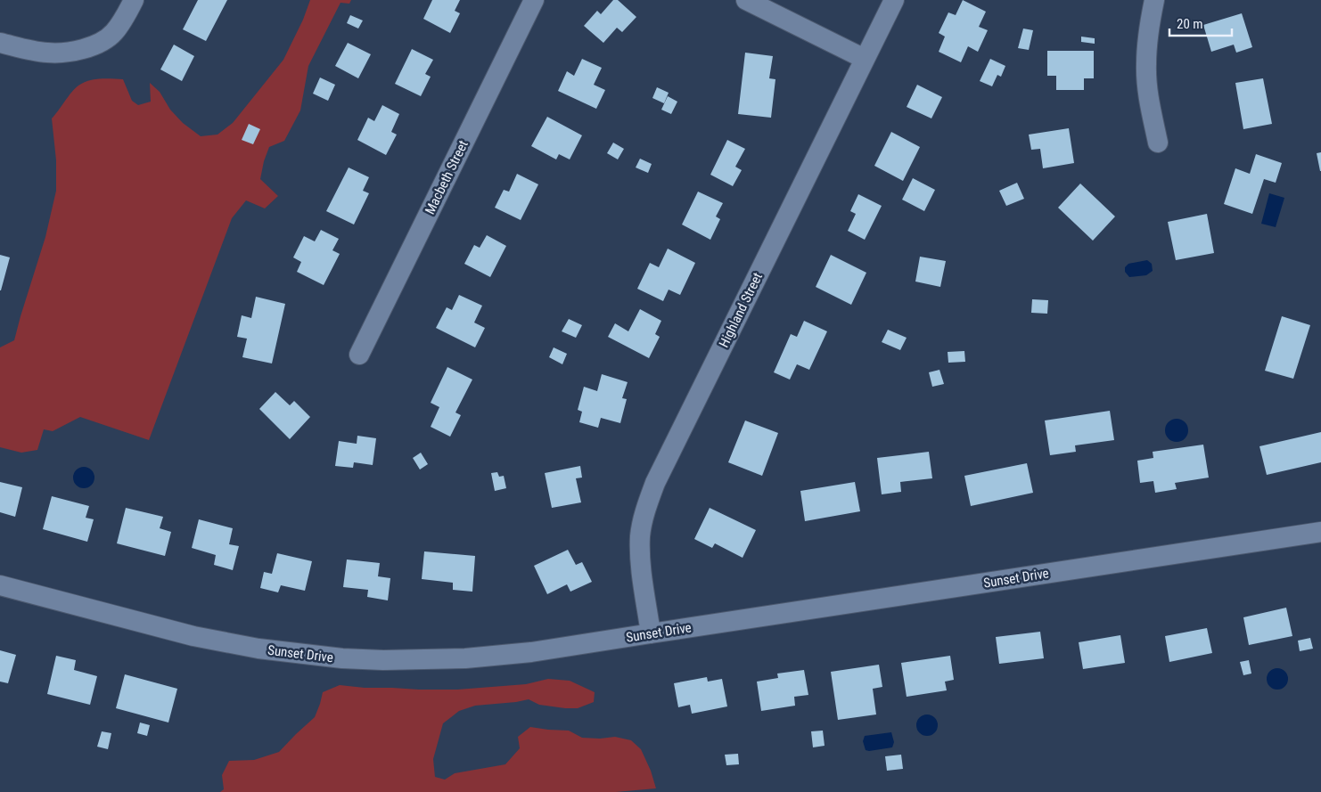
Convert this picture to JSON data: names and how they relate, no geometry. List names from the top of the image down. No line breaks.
{"streets":{"street":["Macbeth Street","Highland Street","Sunset Drive"]},"crossings":[["Highland Street","Sunset Drive"]],"scale_bar":"20 m"}
